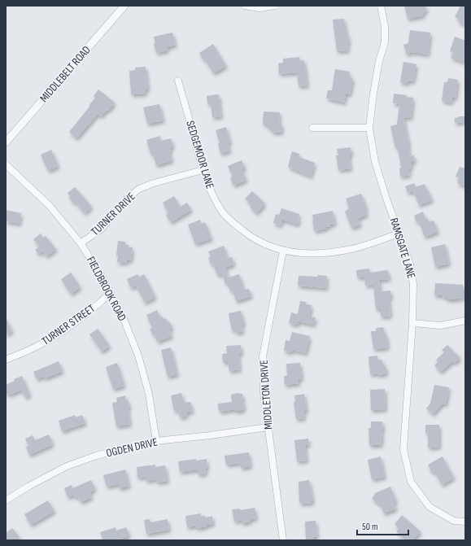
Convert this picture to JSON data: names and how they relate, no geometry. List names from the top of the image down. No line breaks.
{"streets":{"street":["MIDDLEBELT ROAD","SEDGEMOOR LANE","TURNER DRIVE","RAMSGATE LANE","FIELDBROOK ROAD","TURNER STREET","MIDDLETON DRIVE","OGDEN DRIVE"]},"crossings":[["SEDGEMOOR LANE","TURNER DRIVE"],["SEDGEMOOR LANE","RAMSGATE LANE"],["SEDGEMOOR LANE","MIDDLETON DRIVE"],["TURNER DRIVE","FIELDBROOK ROAD"],["FIELDBROOK ROAD","TURNER STREET"],["FIELDBROOK ROAD","OGDEN DRIVE"],["MIDDLETON DRIVE","OGDEN DRIVE"]],"scale_bar":"50 m"}
